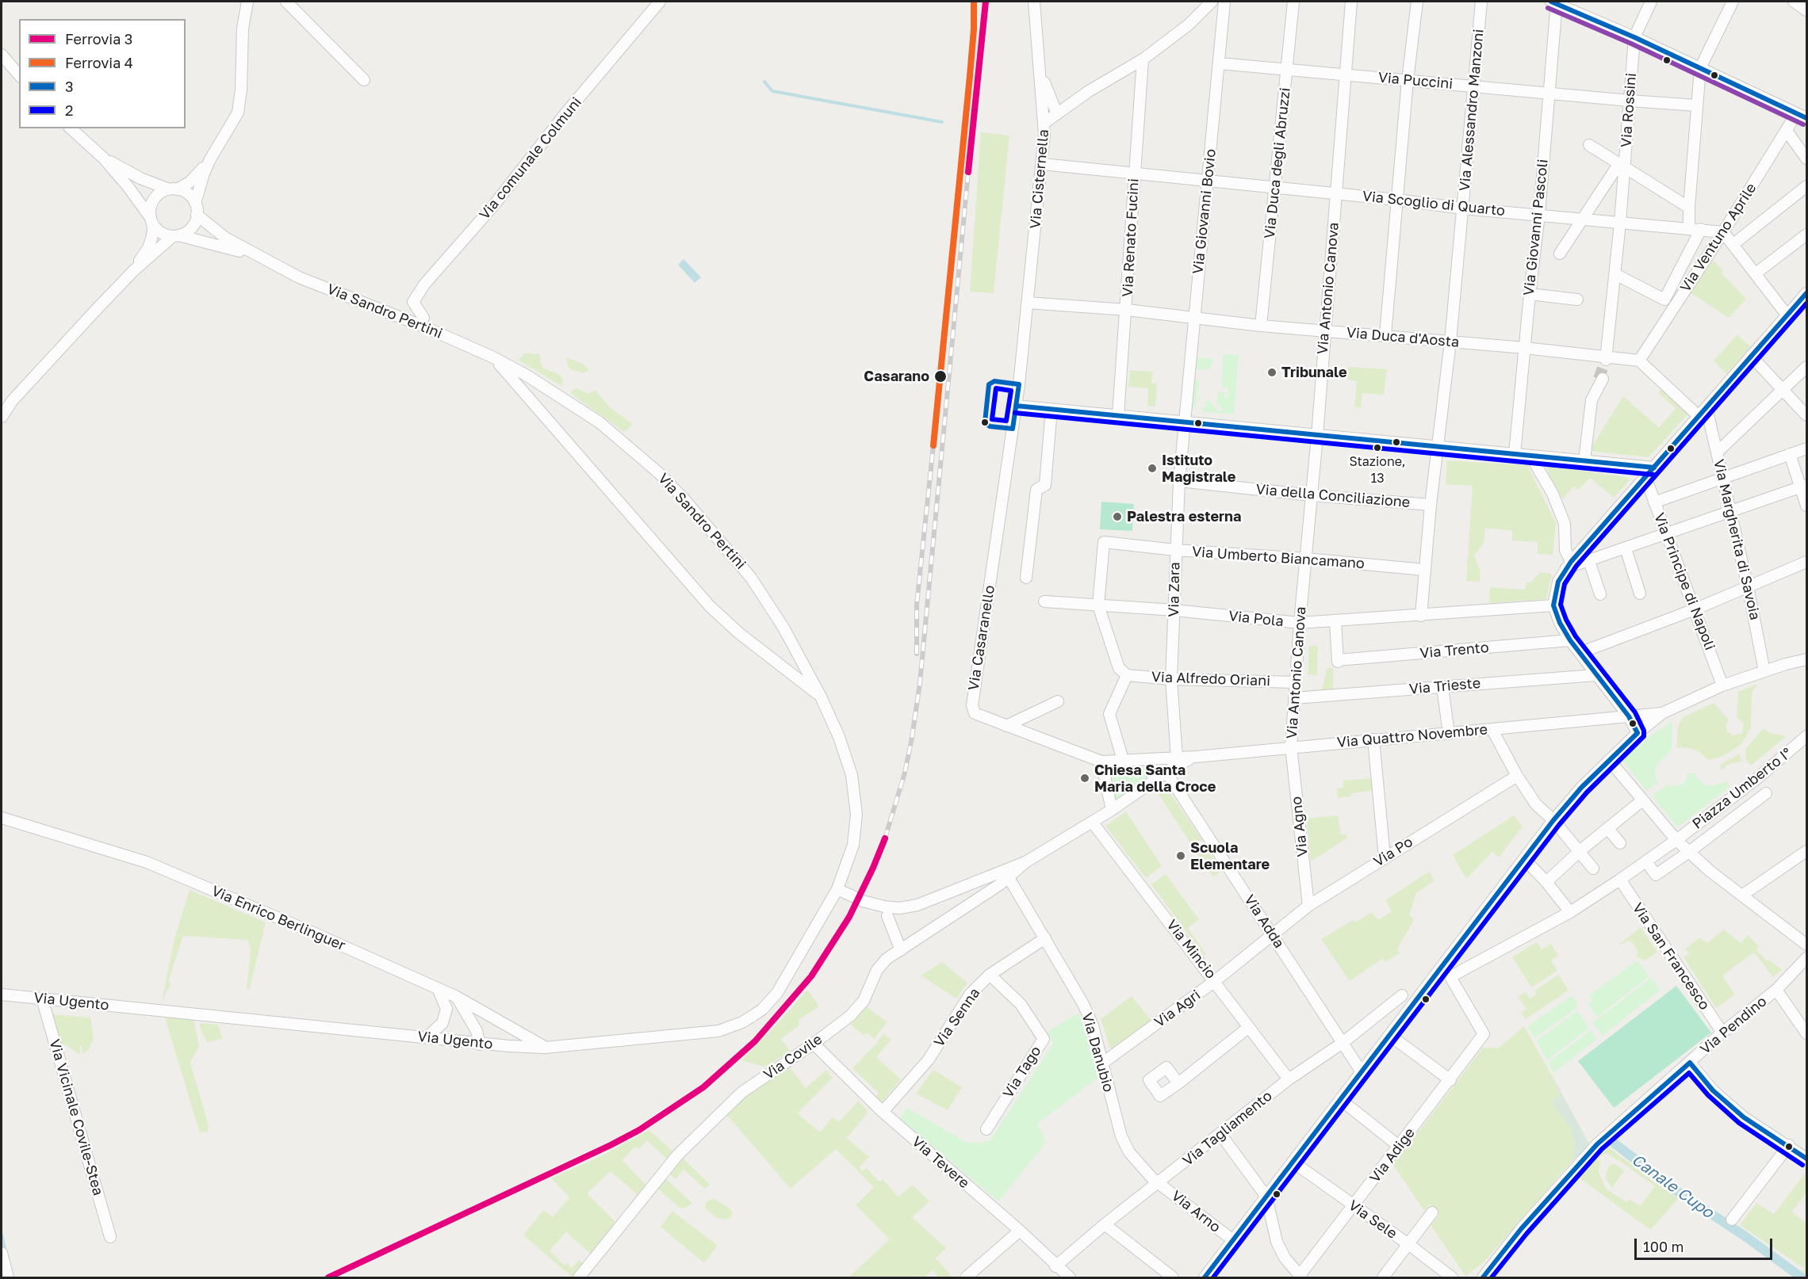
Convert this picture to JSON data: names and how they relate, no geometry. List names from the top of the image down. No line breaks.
{"streets":{"street":["Via Puccini","Via Alessandro Manzoni","Via Rossini","Via comunale Colmuni","Via Duca degli Abruzzi","Via Cisternella","Via Scoglio di Quarto","Via Giovanni Bovio","Via Giovanni Pascoli","Via Renato Fucini","Via Ventuno Aprile","Via Antonio Canova","Via Sandro Pertini","Via Duca d'Aosta","Via della Conciliazione","Via Margherita di Savoia","Via Umberto Biancamano","Via Principe di Napoli","Via Zara","Via Pola","Via Casaranello","Via Trento","Via Alfredo Oriani","Via Trieste","Via Quattro Novembre","Piazza Umberto I°","Via Agno","Via Po","Via Enrico Berlinguer","Via Adda","Via Mincio","Via San Francesco","Via Ugento","Via Agri","Via Senna","Via Pendino","Via Danubio","Via Covile","Via Tago","Via Vicinale Covile-Stea","Via Tagliamento","Via Adige","Via Tevere","Via Arno","Via Sele"]},"crossings":[["Via Puccini","Via Alessandro Manzoni"],["Via Puccini","Via Rossini"],["Via Puccini","Via Duca degli Abruzzi"],["Via Puccini","Via Giovanni Bovio"],["Via Puccini","Via Giovanni Pascoli"],["Via Puccini","Via Antonio Canova"],["Via Alessandro Manzoni","Via Scoglio di Quarto"],["Via Alessandro Manzoni","Via Duca d'Aosta"],["Via Alessandro Manzoni","Via della Conciliazione"],["Via Alessandro Manzoni","Via Umberto Biancamano"],["Via Alessandro Manzoni","Via Pola"],["Via Rossini","Via Scoglio di Quarto"],["Via Rossini","Via Duca d'Aosta"],["Via Duca degli Abruzzi","Via Scoglio di Quarto"],["Via Duca degli Abruzzi","Via Duca d'Aosta"],["Via Cisternella","Via Scoglio di Quarto"],["Via Cisternella","Via Renato Fucini"],["Via Cisternella","Via Duca d'Aosta"],["Via Cisternella","Via Casaranello"],["Via Scoglio di Quarto","Via Giovanni Bovio"],["Via Scoglio di Quarto","Via Giovanni Pascoli"],["Via Scoglio di Quarto","Via Renato Fucini"],["Via Scoglio di Quarto","Via Ventuno Aprile"],["Via Scoglio di Quarto","Via Antonio Canova"],["Via Giovanni Bovio","Via Duca d'Aosta"],["Via Giovanni Bovio","Via Zara"],["Via Giovanni Pascoli","Via Duca d'Aosta"],["Via Renato Fucini","Via Duca d'Aosta"],["Via Ventuno Aprile","Via Duca d'Aosta"],["Via Antonio Canova","Via Duca d'Aosta"],["Via Antonio Canova","Via della Conciliazione"],["Via Antonio Canova","Via Umberto Biancamano"],["Via Antonio Canova","Via Pola"],["Via Antonio Canova","Via Alfredo Oriani"],["Via Antonio Canova","Via Trieste"],["Via Antonio Canova","Via Quattro Novembre"],["Via Antonio Canova","Via Agno"],["Via Sandro Pertini","Via Ugento"],["Via della Conciliazione","Via Zara"],["Via Umberto Biancamano","Via Zara"],["Via Umberto Biancamano","Via Pola"],["Via Zara","Via Pola"],["Via Zara","Via Alfredo Oriani"],["Via Zara","Via Quattro Novembre"],["Via Pola","Via Trento"],["Via Casaranello","Via Quattro Novembre"],["Via Quattro Novembre","Via Agno"],["Via Quattro Novembre","Via Adda"],["Via Quattro Novembre","Via Covile"],["Via Agno","Via Po"],["Via Po","Via Adda"],["Via Po","Via Agri"],["Via Enrico Berlinguer","Via Ugento"],["Via Adda","Via Agri"],["Via Adda","Via Tagliamento"],["Via Mincio","Via Agri"],["Via Mincio","Via Covile"],["Via Mincio","Via Tagliamento"],["Via San Francesco","Via Pendino"],["Via Ugento","Via Vicinale Covile-Stea"],["Via Agri","Via Danubio"],["Via Senna","Via Danubio"],["Via Senna","Via Tago"],["Via Senna","Via Tevere"],["Via Danubio","Via Covile"],["Via Danubio","Via Tagliamento"],["Via Danubio","Via Arno"],["Via Covile","Via Tevere"],["Via Tagliamento","Via Tevere"],["Via Tagliamento","Via Arno"],["Via Adige","Via Sele"]],"water":["Canale Cupo"],"places":["Tribunale","Casarano","Stazione, 13","Istituto Magistrale","Palestra esterna","Chiesa Santa Maria della Croce","Scuola Elementare"],"lines":["rail line 3","rail line 4","transit line 3","transit line 2"],"legend":["Ferrovia 3","Ferrovia 4","3","2"],"scale_bar":"100 m"}
